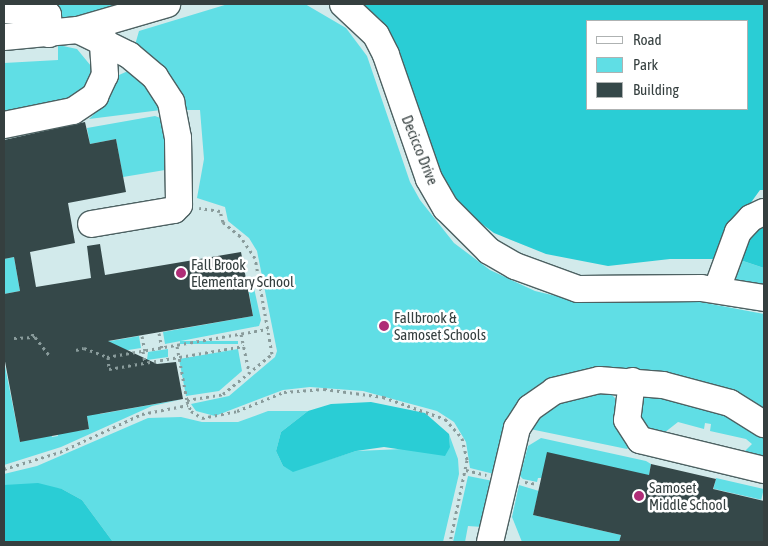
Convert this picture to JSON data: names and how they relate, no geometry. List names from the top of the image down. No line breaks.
{"streets":{"street":["Decicco Drive"]},"places":["Fall Brook Elementary School","Fallbrook & Samoset Schools","Samoset Middle School"],"legend":["Road","Park","Building"]}
